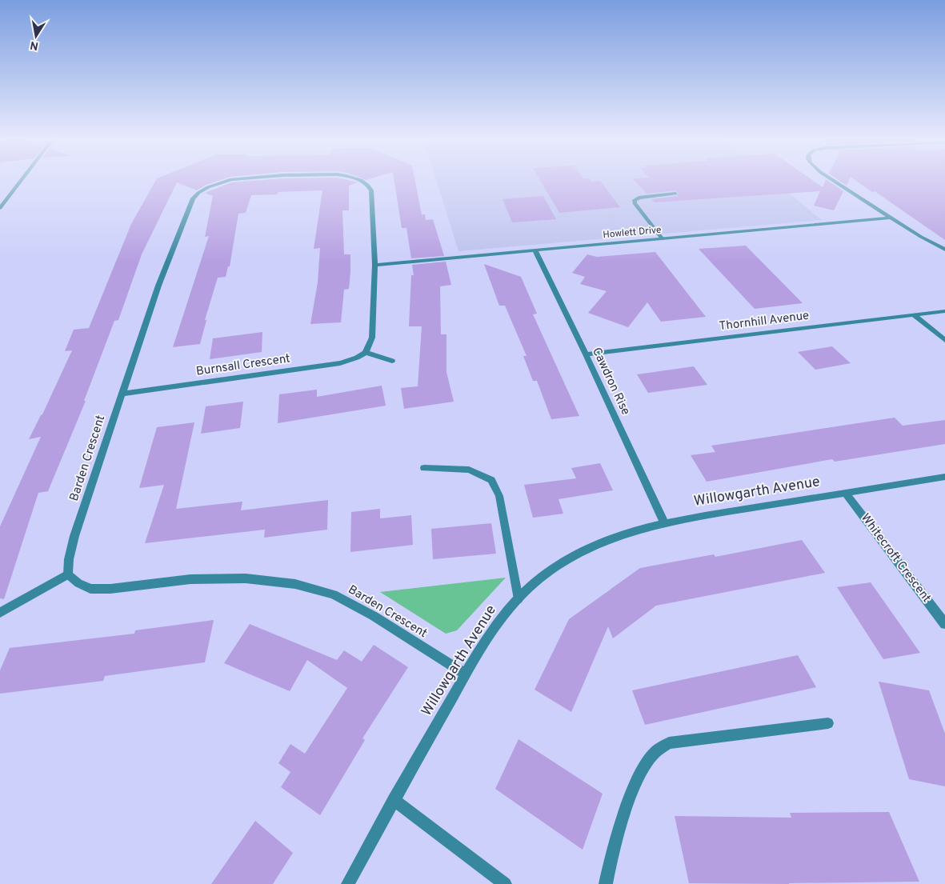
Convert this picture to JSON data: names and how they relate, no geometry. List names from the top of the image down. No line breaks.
{"streets":{"street":["Howlett Drive","Thornhill Avenue","Burnsall Crescent","Cawdron Rise","Barden Crescent","Willowgarth Avenue","Whitecroft Crescent"]},"crossings":[["Howlett Drive","Cawdron Rise"],["Howlett Drive","Barden Crescent"],["Thornhill Avenue","Cawdron Rise"],["Burnsall Crescent","Barden Crescent"],["Cawdron Rise","Willowgarth Avenue"],["Barden Crescent","Willowgarth Avenue"],["Willowgarth Avenue","Whitecroft Crescent"]],"north":"bottom"}
